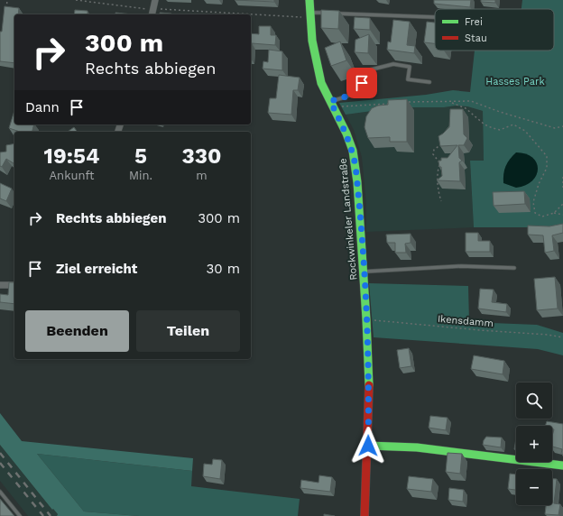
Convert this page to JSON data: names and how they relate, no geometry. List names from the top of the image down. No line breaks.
{"streets":{"main road":["Rockwinkeler Landstraße"],"path":["Ikensdamm"]},"crossings":[["Rockwinkeler Landstraße","Ikensdamm"]],"parks":["Hasses Park"],"legend":["Frei","Stau"],"page":{"turn":["300 m","Rechts abbiegen"],"then":"Dann","eta":["19:54","Ankunft","5","Min.","330","m"],"list":[{"name":"Rechts abbiegen","value":"300 m"},{"name":"Ziel erreicht","value":"30 m"}],"buttons":["Beenden","Teilen"],"map_buttons":["+","−"]}}
